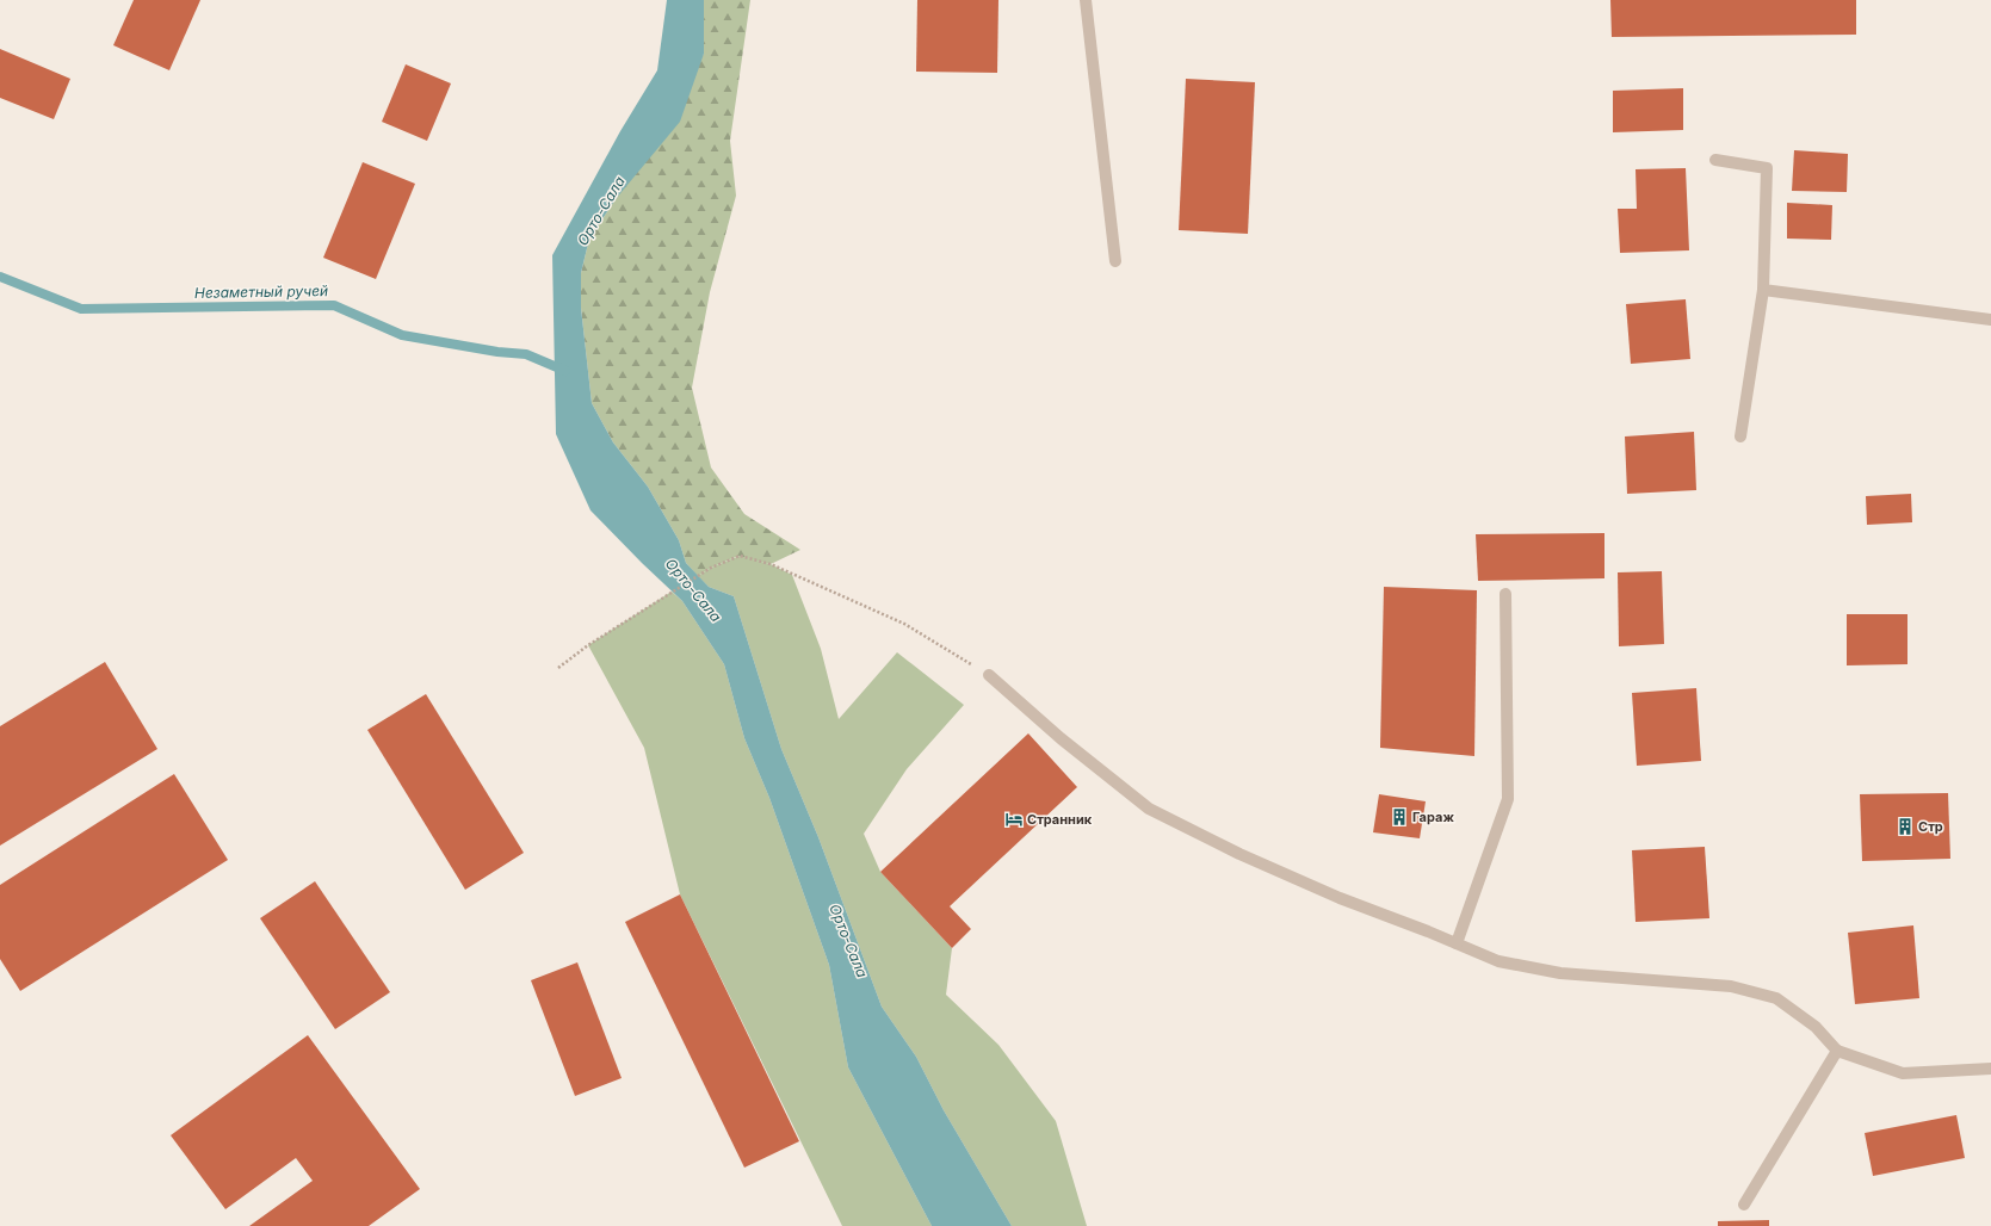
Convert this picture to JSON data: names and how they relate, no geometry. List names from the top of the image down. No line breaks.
{"water":["Орто-Сала","Незаметный ручей"],"places":{"building":["Гараж","Стр"],"hotel":["Странник"]}}
